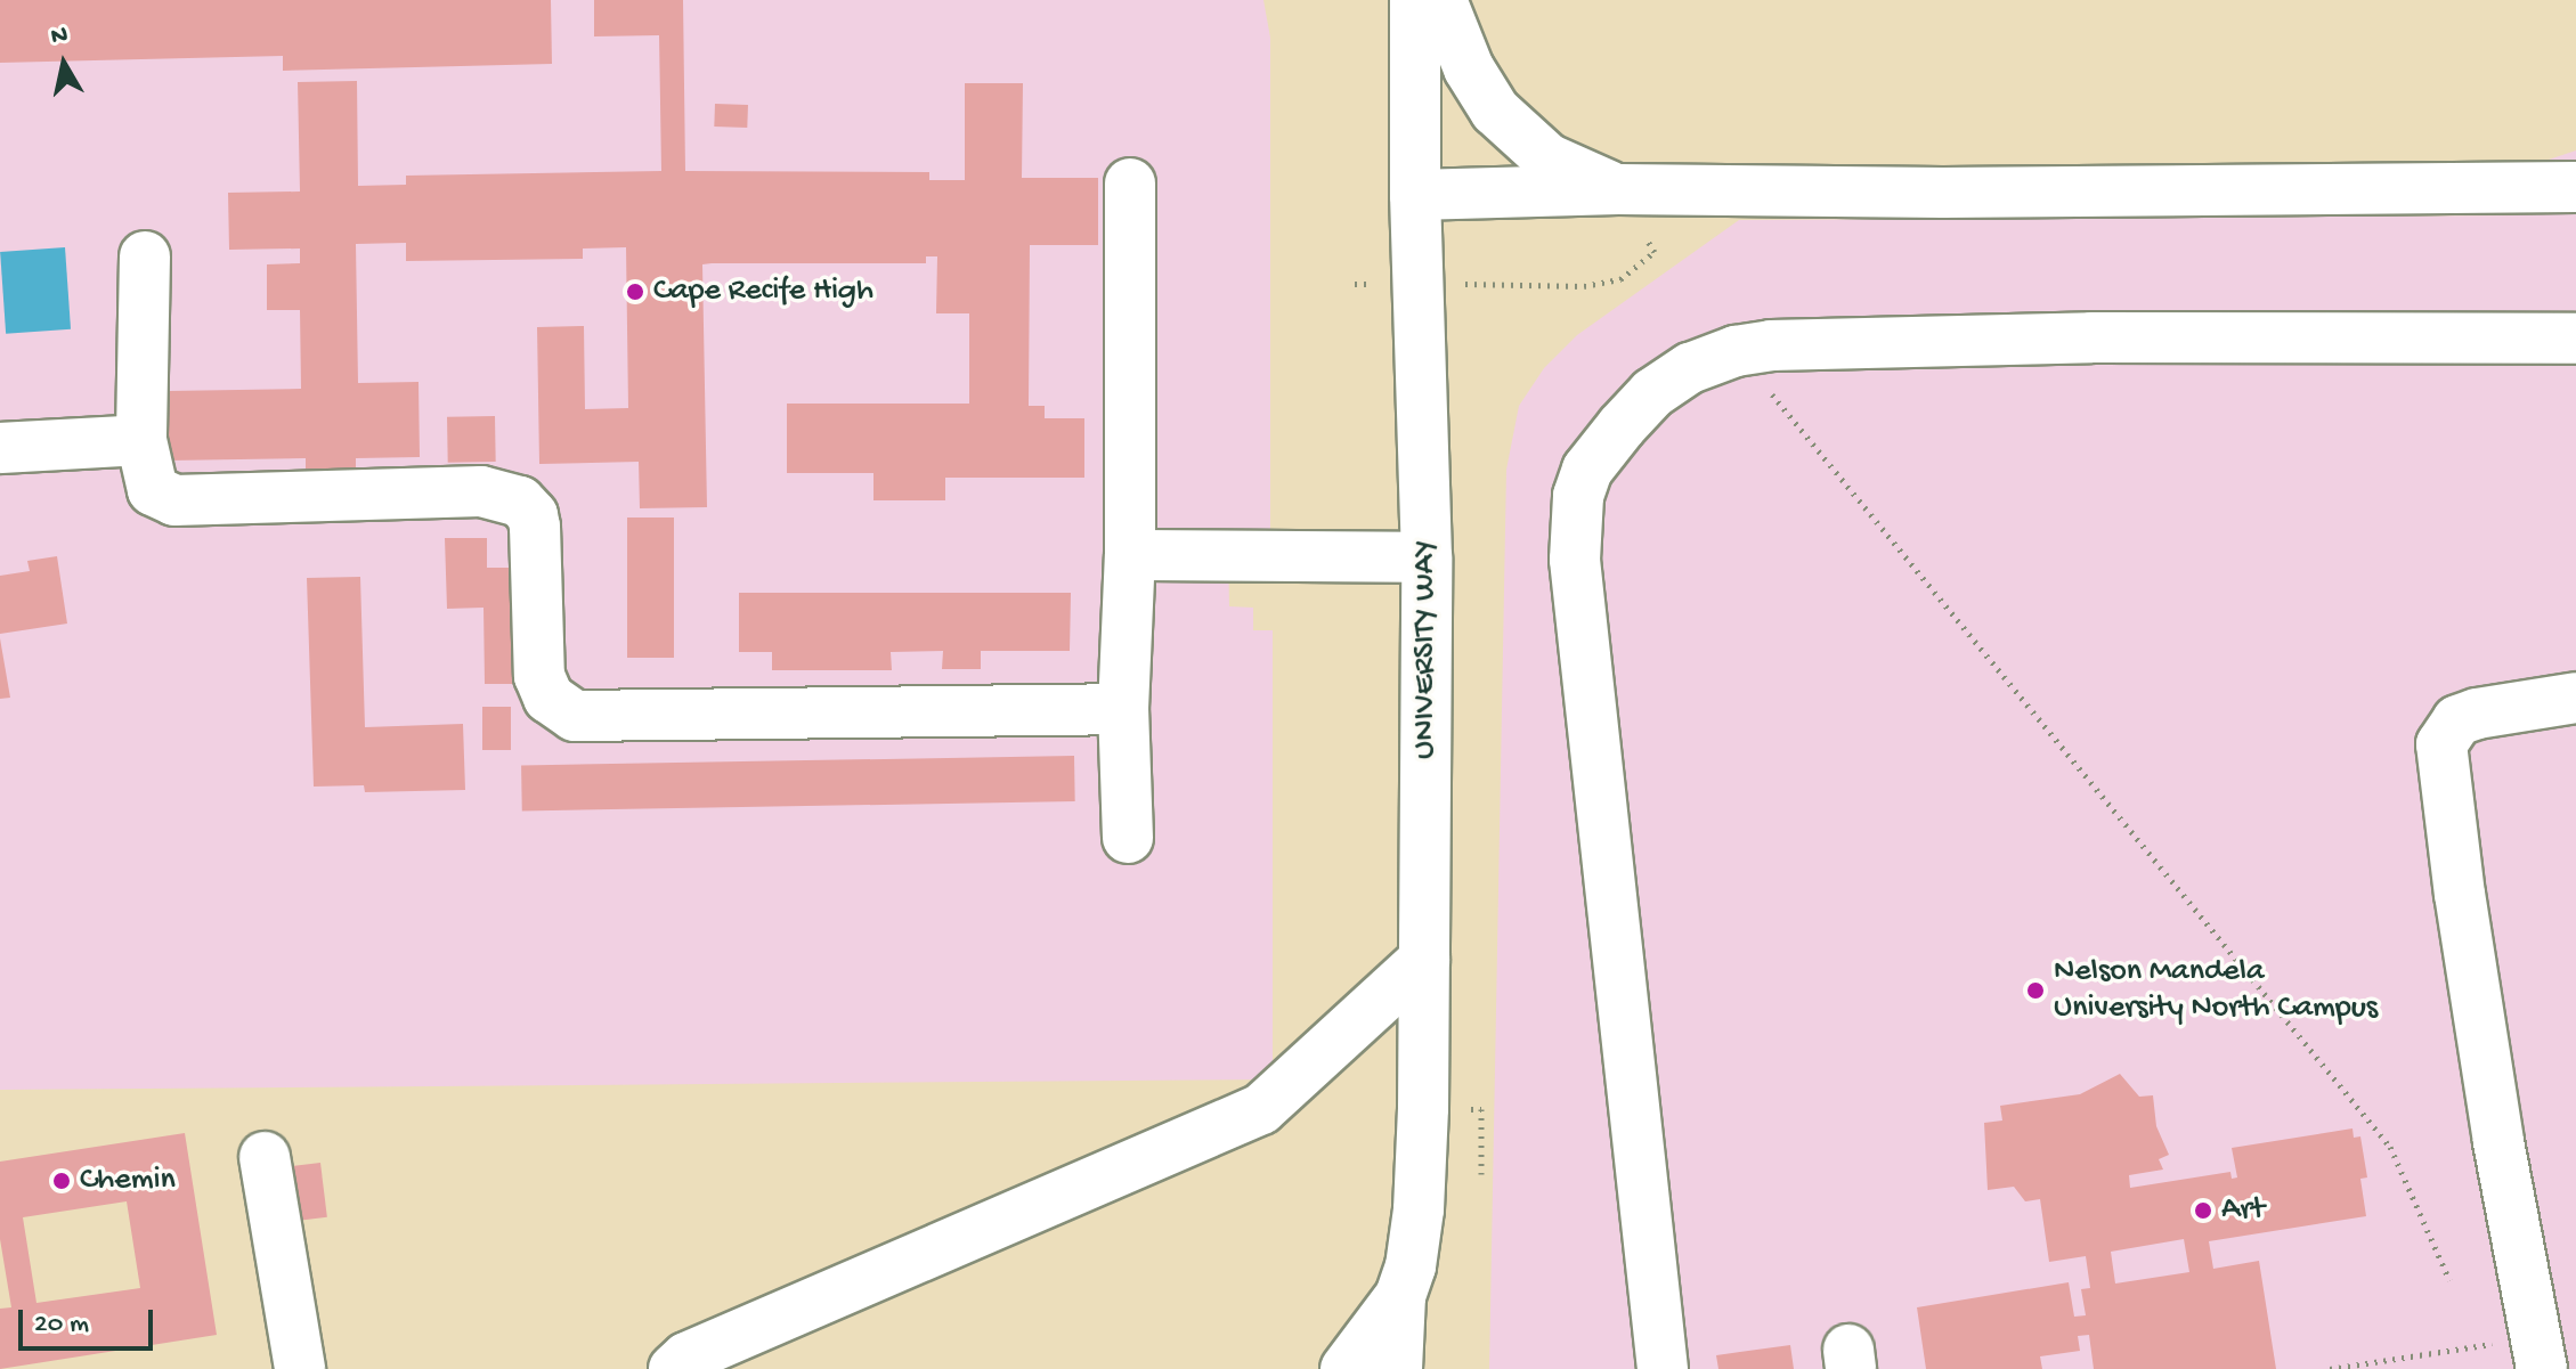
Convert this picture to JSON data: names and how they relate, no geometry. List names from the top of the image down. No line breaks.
{"streets":{"street":["UNIVERSITY WAY"]},"places":["Cape Recife High","Nelson Mandela University North Campus","Chemin","Art"],"scale_bar":"20 m","north":"top"}
